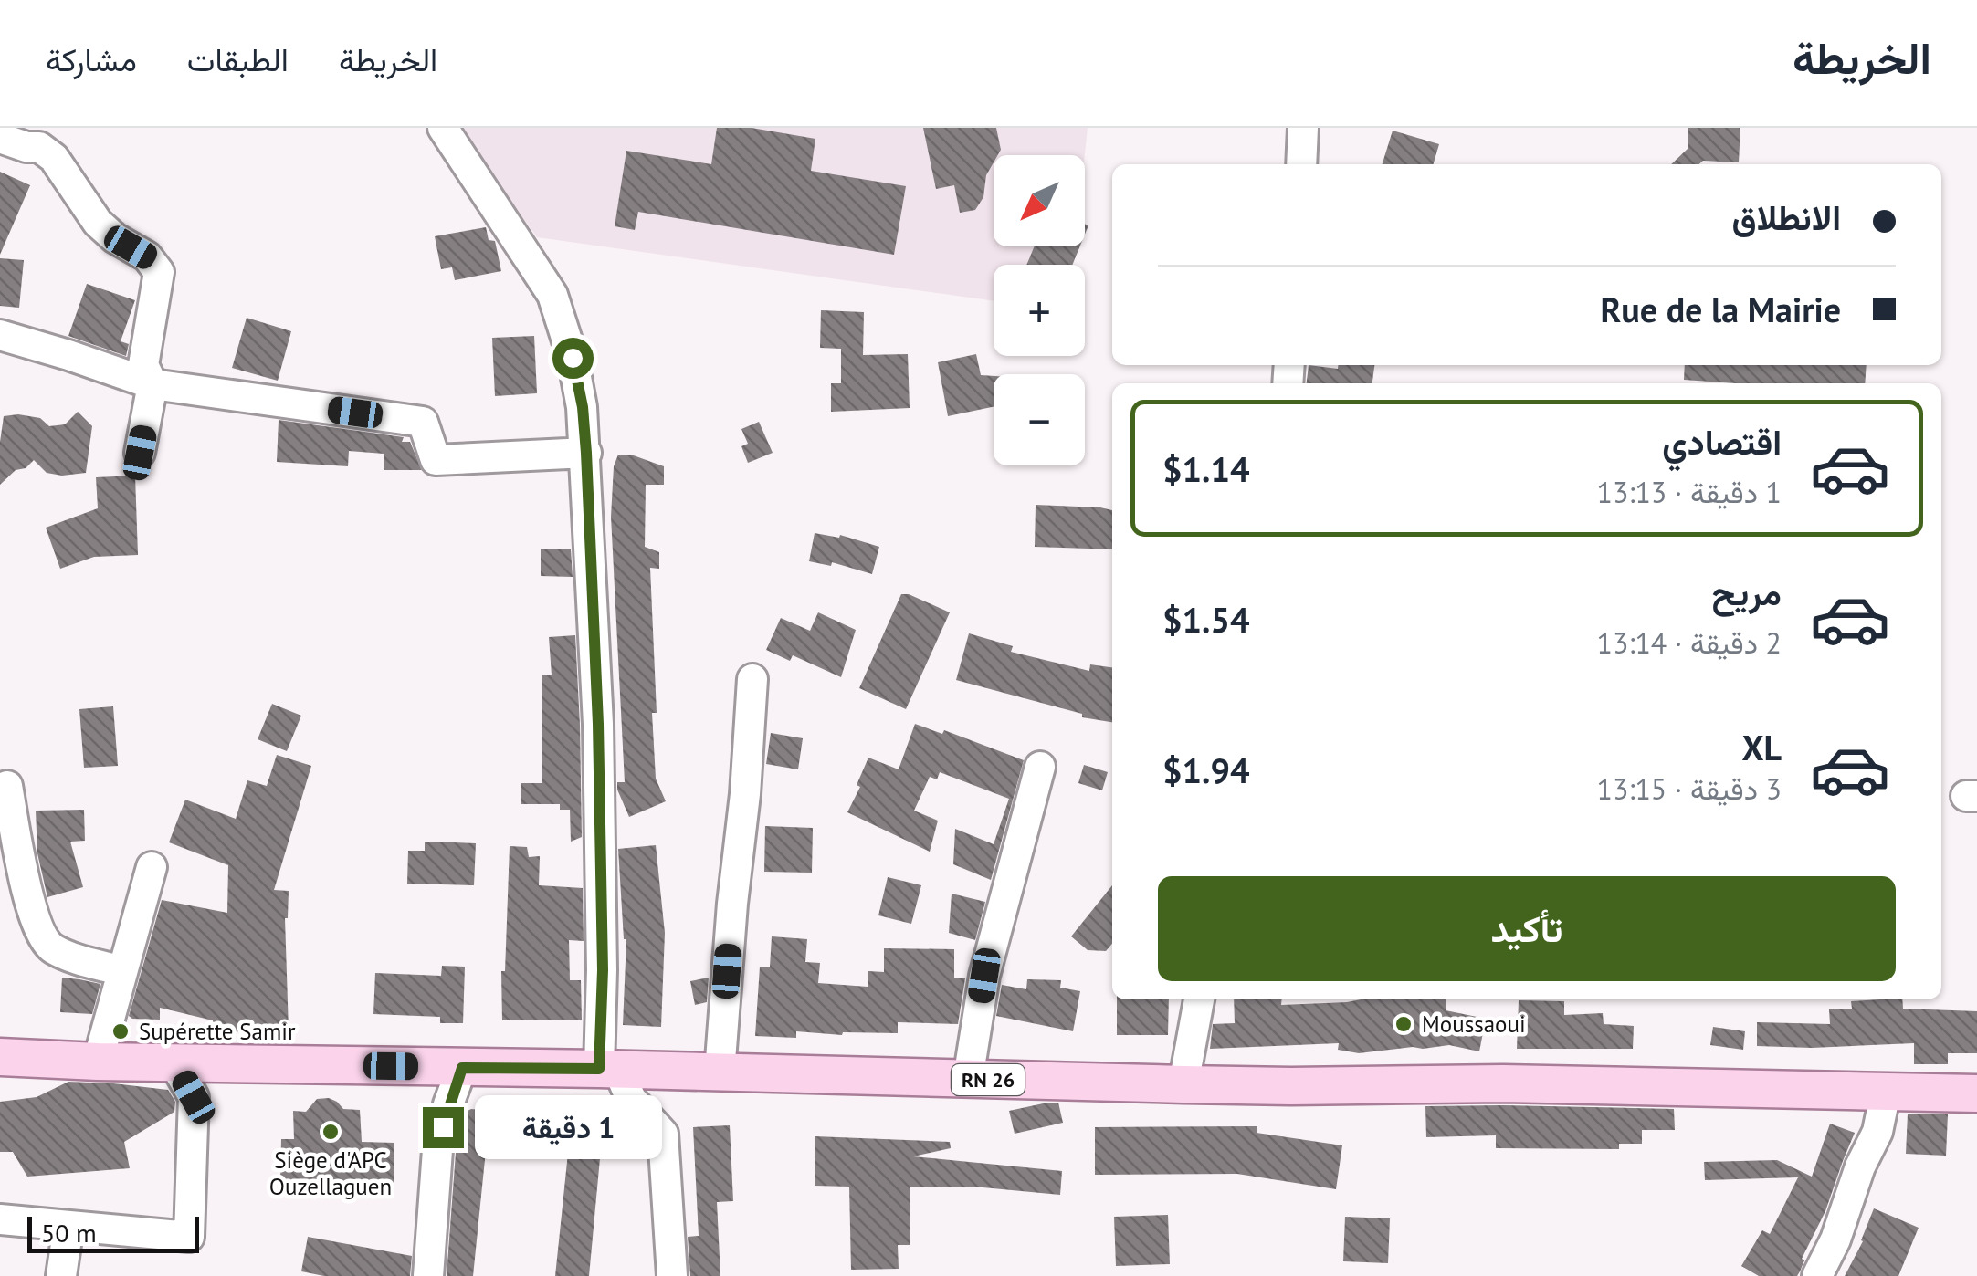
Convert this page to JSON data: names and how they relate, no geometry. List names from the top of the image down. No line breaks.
{"streets":{"main road":["RN 26"]},"places":["Moussaoui","Supérette Samir","Siège d'APC Ouzellaguen"],"scale_bar":"50 m","north":"bottom left","page":{"header":"الخريطة","nav":["الخريطة","الطبقات","مشاركة"],"map_buttons":["+","−"],"banner":["الانطلاق","Rue de la Mairie"],"list":[{"name":"اقتصادي","note":"1 دقيقة · 13:13","value":"$1.14"},{"name":"مريح","note":"2 دقيقة · 13:14","value":"$1.54"},{"name":"XL","note":"3 دقيقة · 13:15","value":"$1.94"}],"buttons":"تأكيد","bubble":"1 دقيقة","scale":"50 m"}}
